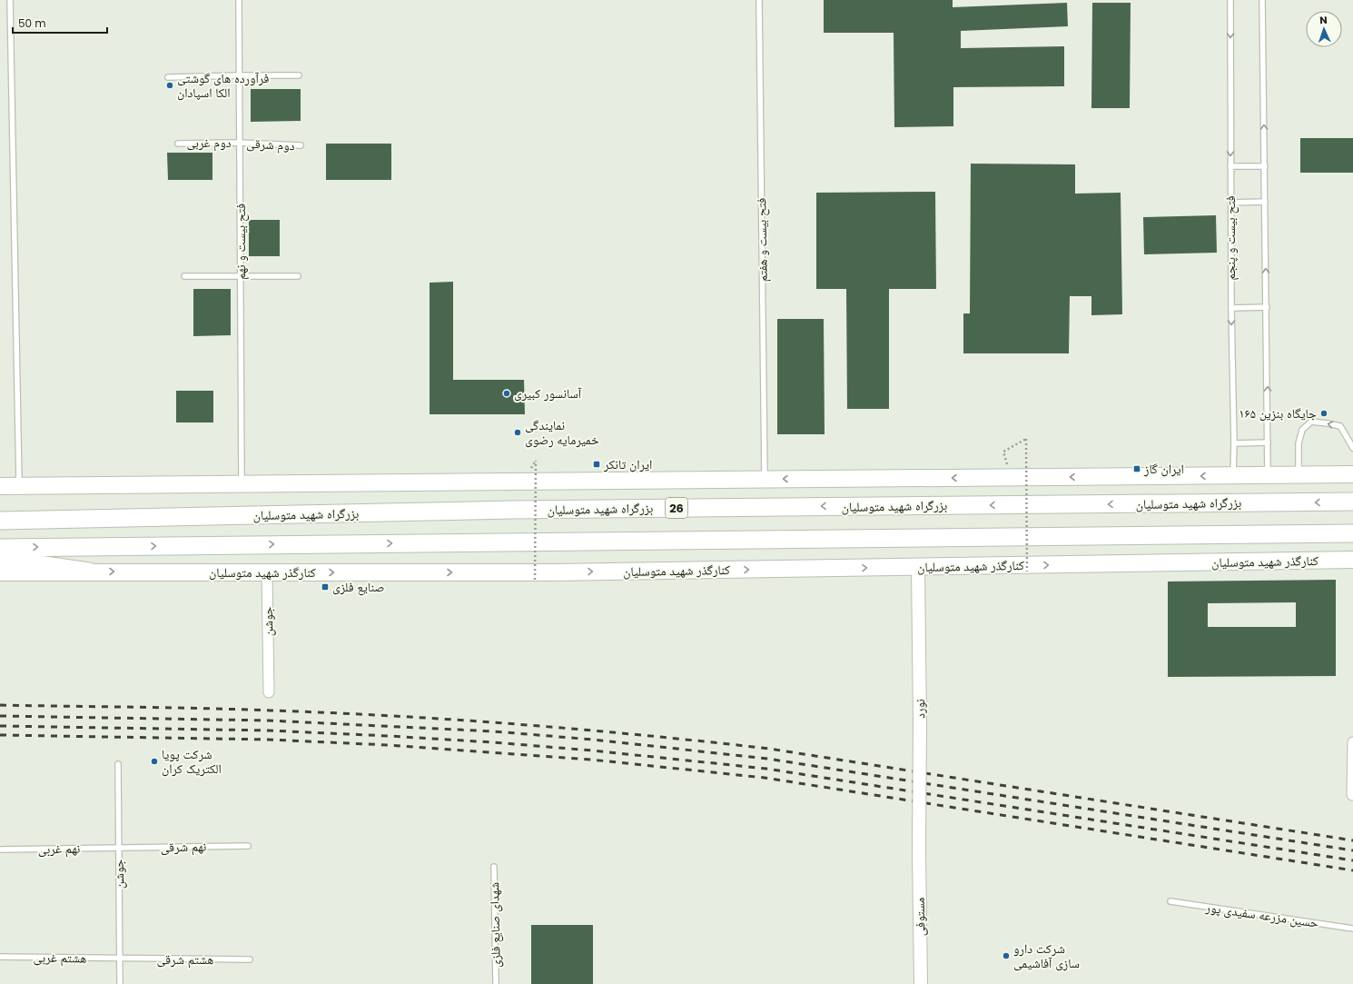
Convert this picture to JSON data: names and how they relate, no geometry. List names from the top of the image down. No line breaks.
{"streets":{"highway":["بزرگراه شهید متوسلیان","26"],"main road":["کنارگذر شهید متوسلیان"],"street":["جوشن","نورد","مستوفی"],"lane":["دوم غربی","دوم شرقی","فتح بیست و پنجم","فتح بیست و هفتم","فتح بیست و نهم","نهم شرقی","نهم غربی","حسین مزرعه سفیدی پور","شهدای صنایع فلزی","هشتم غربی","هشتم شرقی"]},"crossings":[["دوم غربی","دوم شرقی"],["دوم غربی","فتح بیست و نهم"],["دوم شرقی","فتح بیست و نهم"],["کنارگذر شهید متوسلیان","جوشن"],["کنارگذر شهید متوسلیان","نورد"],["جوشن","نهم شرقی"],["جوشن","نهم غربی"],["جوشن","هشتم غربی"],["جوشن","هشتم شرقی"],["نورد","مستوفی"],["نهم شرقی","نهم غربی"],["هشتم غربی","هشتم شرقی"]],"places":{"other":["فرآورده های گوشتی الکا اسپادان","آسانسور کبیری","جایگاه بنزین ۱۶۵","نمایندگی خمیرمایه رضوی","شرکت پویا الکتریک کران","شرکت دارو سازی آفاشیمی"],"transit":["ایران تانکر","ایران گاز","صنایع فلزی"]},"scale_bar":"50 m","north":"top"}
